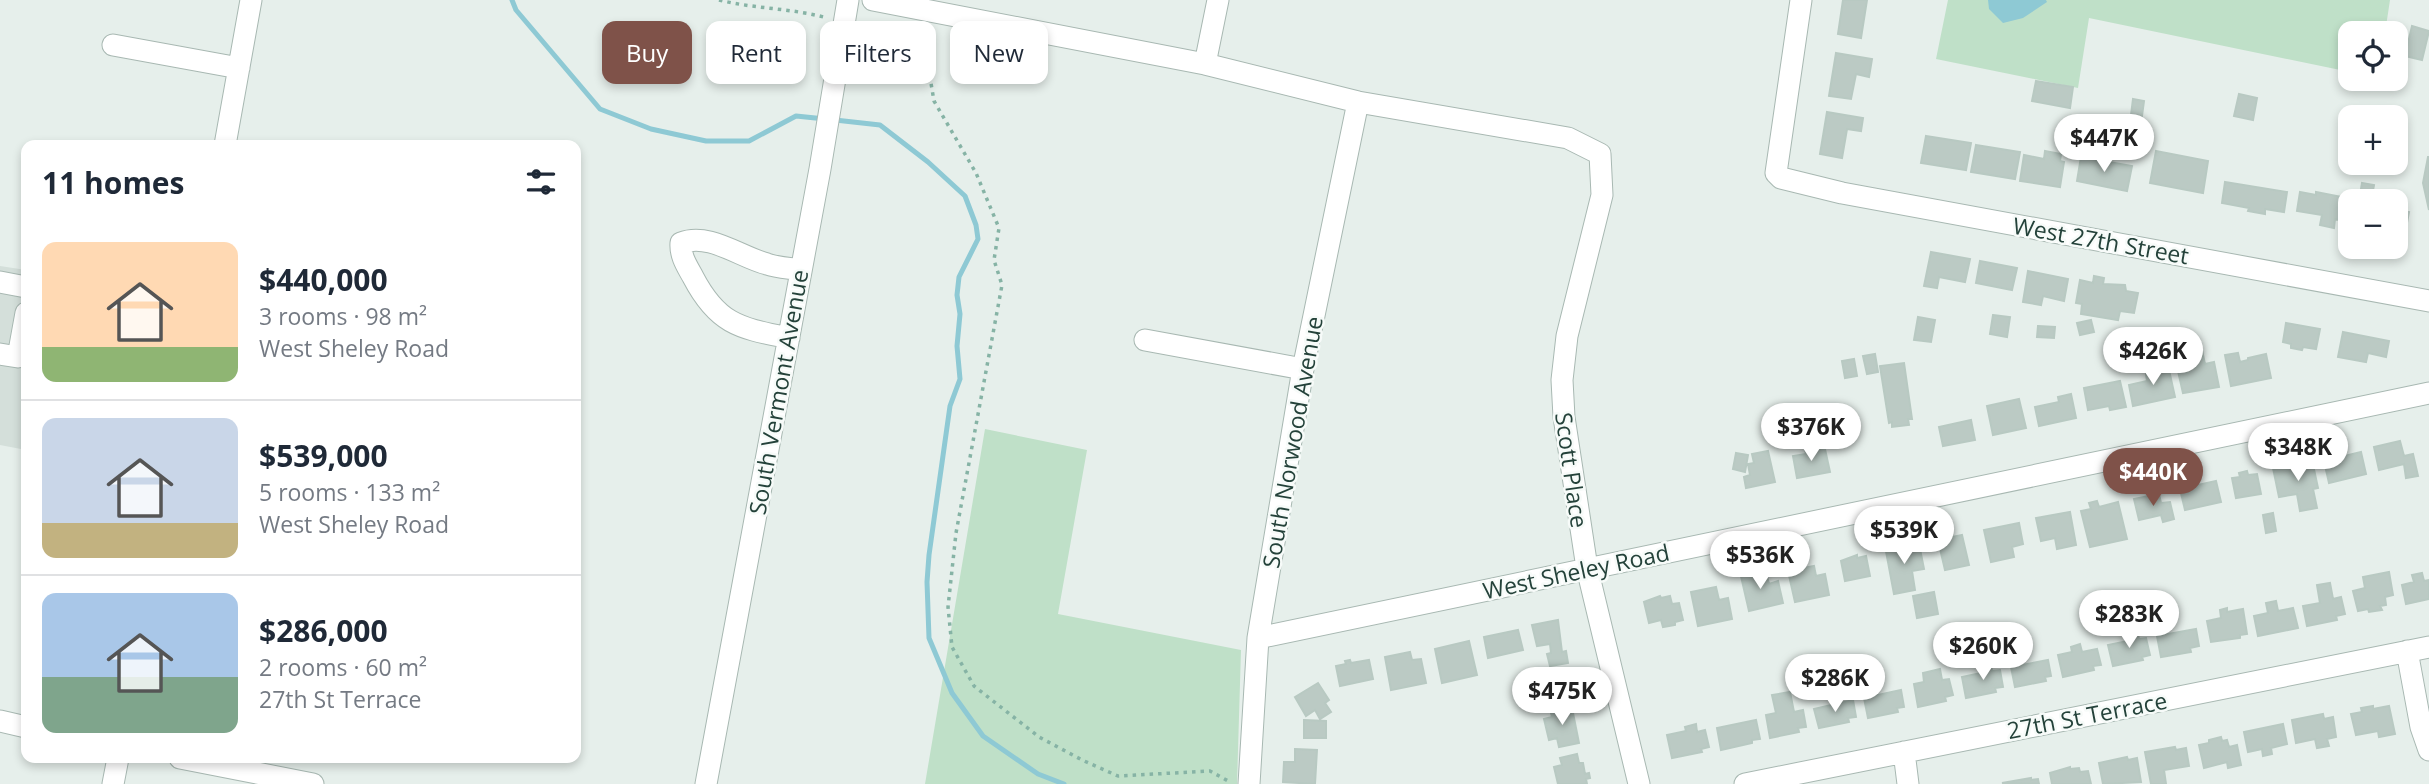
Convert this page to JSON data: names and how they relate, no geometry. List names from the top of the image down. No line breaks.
{"streets":{"street":["West 27th Street","South Vermont Avenue","South Norwood Avenue","Scott Place","West Sheley Road","27th St Terrace"]},"crossings":[["South Norwood Avenue","Scott Place"],["South Norwood Avenue","West Sheley Road"],["Scott Place","West Sheley Road"]],"page":{"map_buttons":["+","−"],"chip":["Buy","Rent","Filters","New"],"price":["$447K","$426K","$376K","$348K","$440K","$539K","$536K","$283K","$260K","$286K","$475K"],"heading":"11 homes","list":[{"name":"$440,000","note":"3 rooms · 98 m² · West Sheley Road"},{"name":"$539,000","note":"5 rooms · 133 m² · West Sheley Road"},{"name":"$286,000","note":"2 rooms · 60 m² · 27th St Terrace"}]}}
